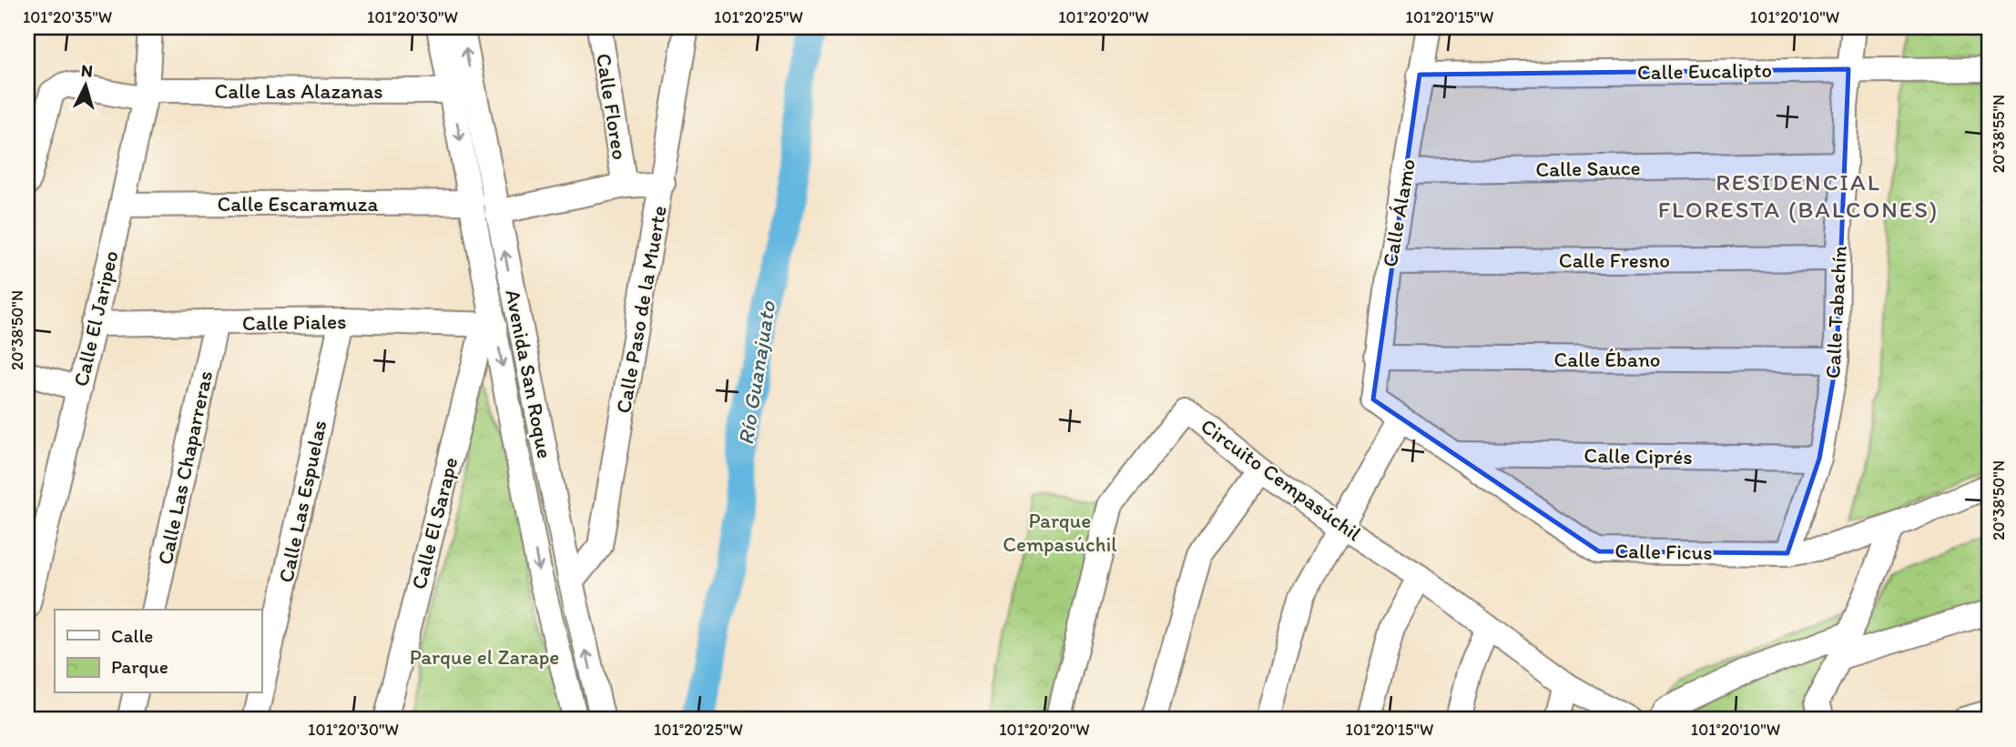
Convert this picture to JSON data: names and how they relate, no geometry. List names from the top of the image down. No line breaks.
{"streets":{"street":["Calle Eucalipto","Calle Las Alazanas","Calle Floreo","Calle Sauce","Calle Escaramuza","Calle Álamo","Calle Fresno","Calle Paso de la Muerte","Calle Tabachín","Calle El Jaripeo","Calle Piales","Calle Ébano","Avenida San Roque","Calle Ciprés","Calle Las Chaparreras","Circuito Cempasúchil","Calle Las Espuelas","Calle El Sarape","Calle Ficus"]},"crossings":[["Calle Eucalipto","Calle Álamo"],["Calle Eucalipto","Calle Tabachín"],["Calle Las Alazanas","Calle El Jaripeo"],["Calle Las Alazanas","Avenida San Roque"],["Calle Sauce","Calle Álamo"],["Calle Sauce","Calle Tabachín"],["Calle Escaramuza","Calle El Jaripeo"],["Calle Escaramuza","Avenida San Roque"],["Calle Álamo","Calle Fresno"],["Calle Álamo","Calle Ébano"],["Calle Álamo","Calle Ficus"],["Calle Fresno","Calle Tabachín"],["Calle Paso de la Muerte","Avenida San Roque"],["Calle Tabachín","Calle Ébano"],["Calle Tabachín","Calle Ciprés"],["Calle Tabachín","Calle Ficus"],["Calle El Jaripeo","Calle Piales"],["Calle Piales","Avenida San Roque"],["Calle Piales","Calle Las Chaparreras"],["Calle Piales","Calle Las Espuelas"],["Calle Piales","Calle El Sarape"],["Avenida San Roque","Calle El Sarape"],["Calle Ciprés","Calle Ficus"]],"districts":["RESIDENCIAL FLORESTA (BALCONES)"],"water":["Río Guanajuato"],"parks":["Parque Cempasúchil","Parque el Zarape"],"legend":["Calle","Parque"],"north":"top","coordinates":["101°20'35\"W","101°20'30\"W","101°20'25\"W","101°20'20\"W","101°20'15\"W","101°20'10\"W","20°38'55\"N","20°38'50\"N"]}
